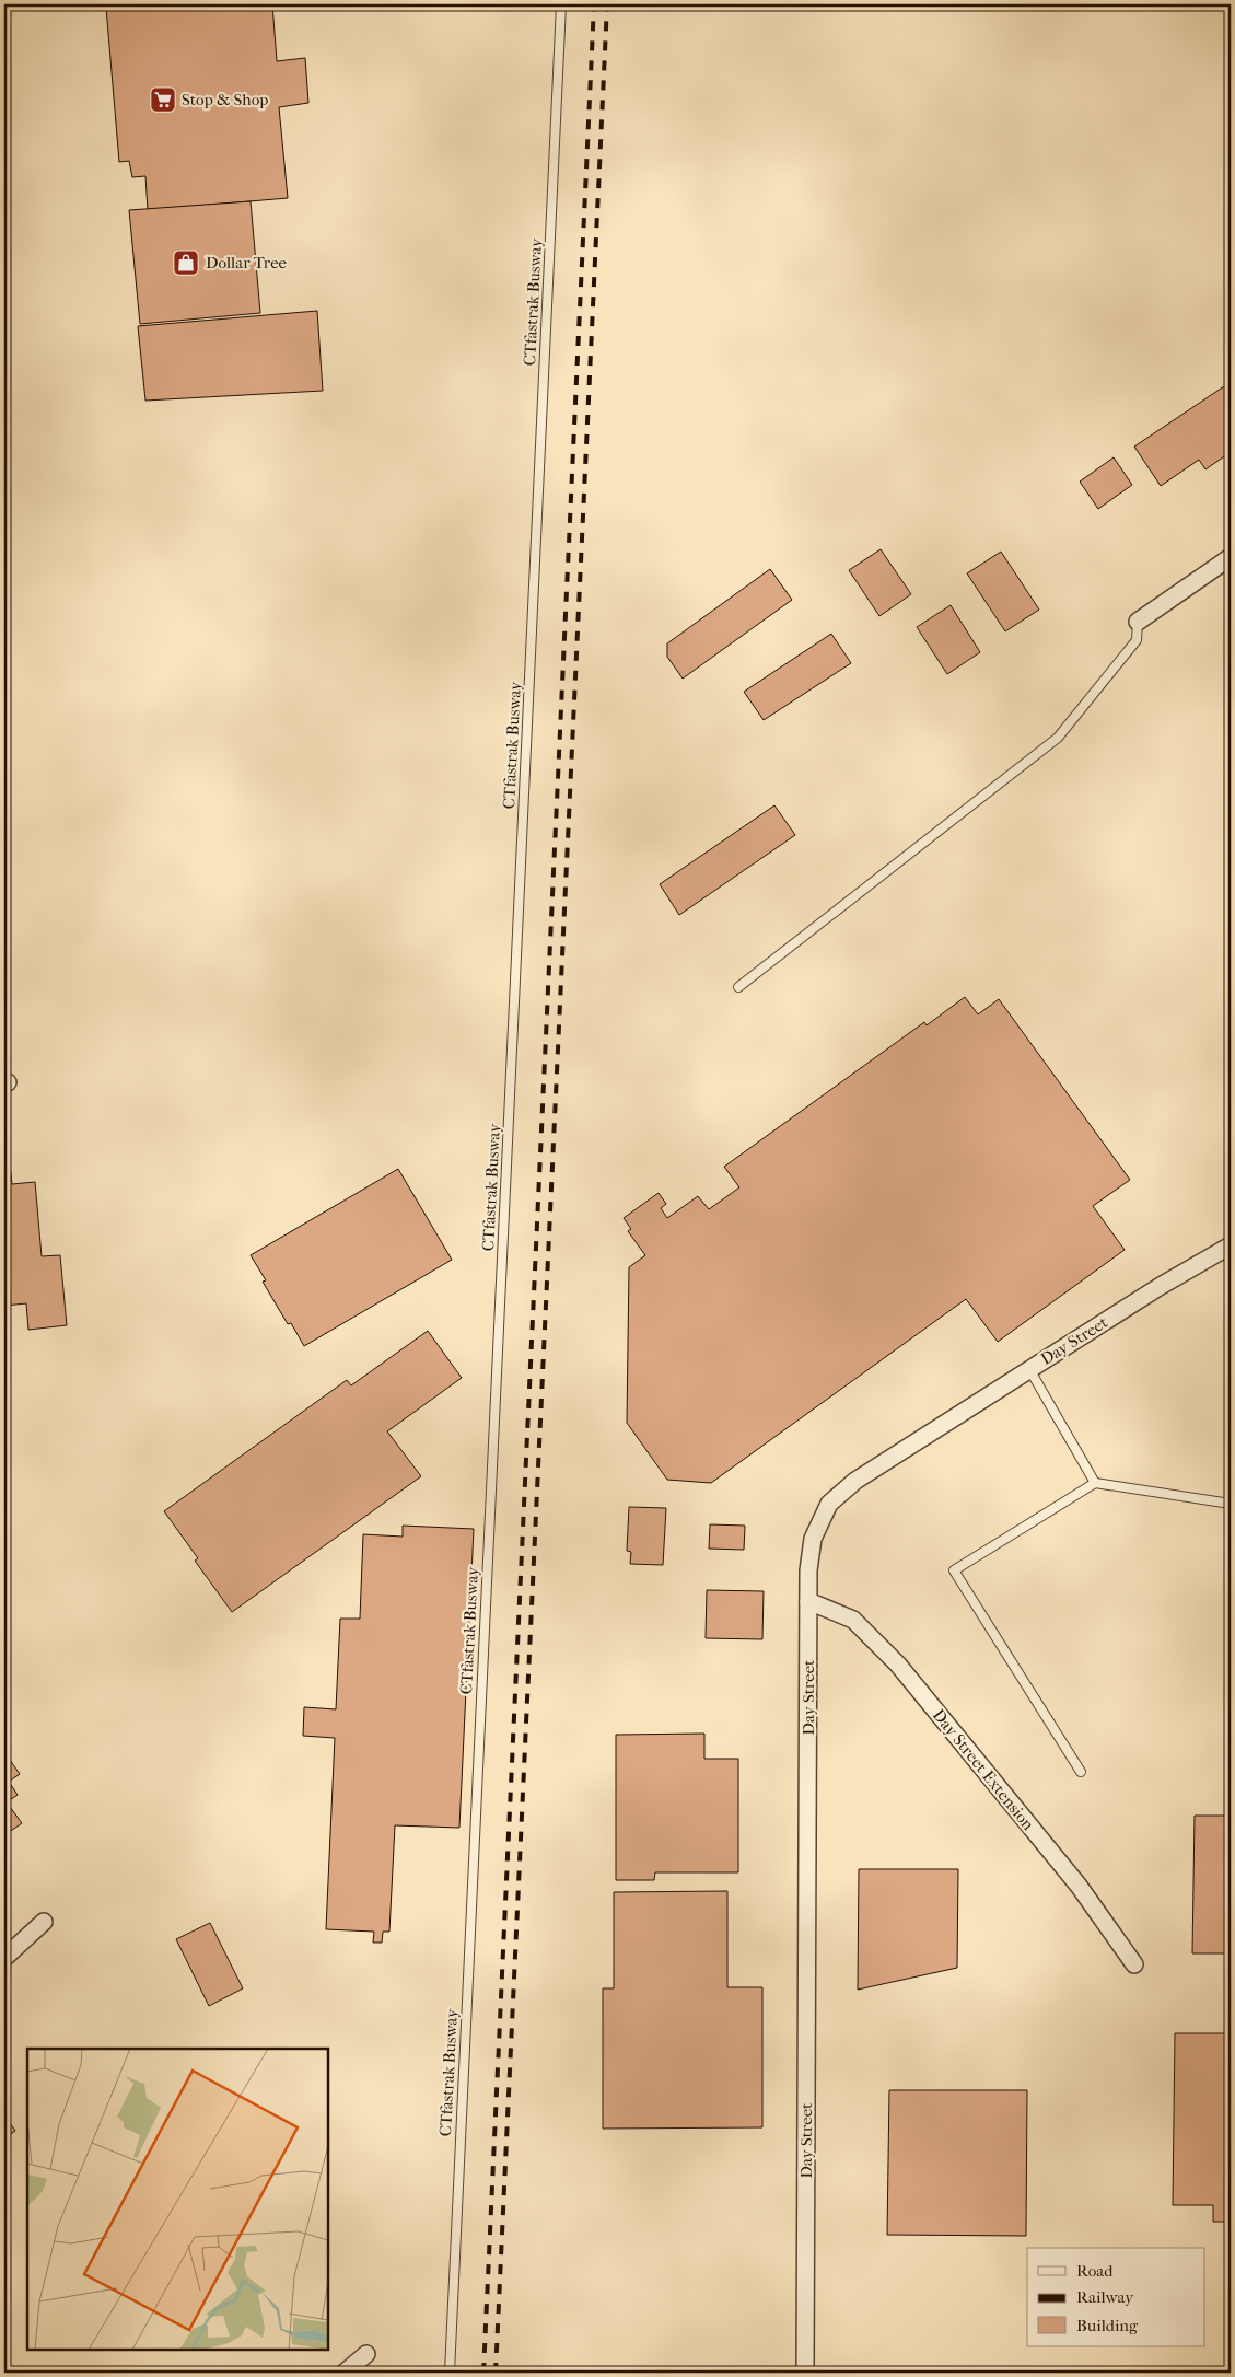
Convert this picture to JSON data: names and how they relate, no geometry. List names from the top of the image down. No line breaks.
{"streets":{"street":["Day Street","Day Street Extension"],"lane":["CTfastrak Busway"]},"crossings":[["Day Street","Day Street Extension"]],"places":{"supermarket":["Stop & Shop"],"shop":["Dollar Tree"]},"legend":["Road","Railway","Building"]}
